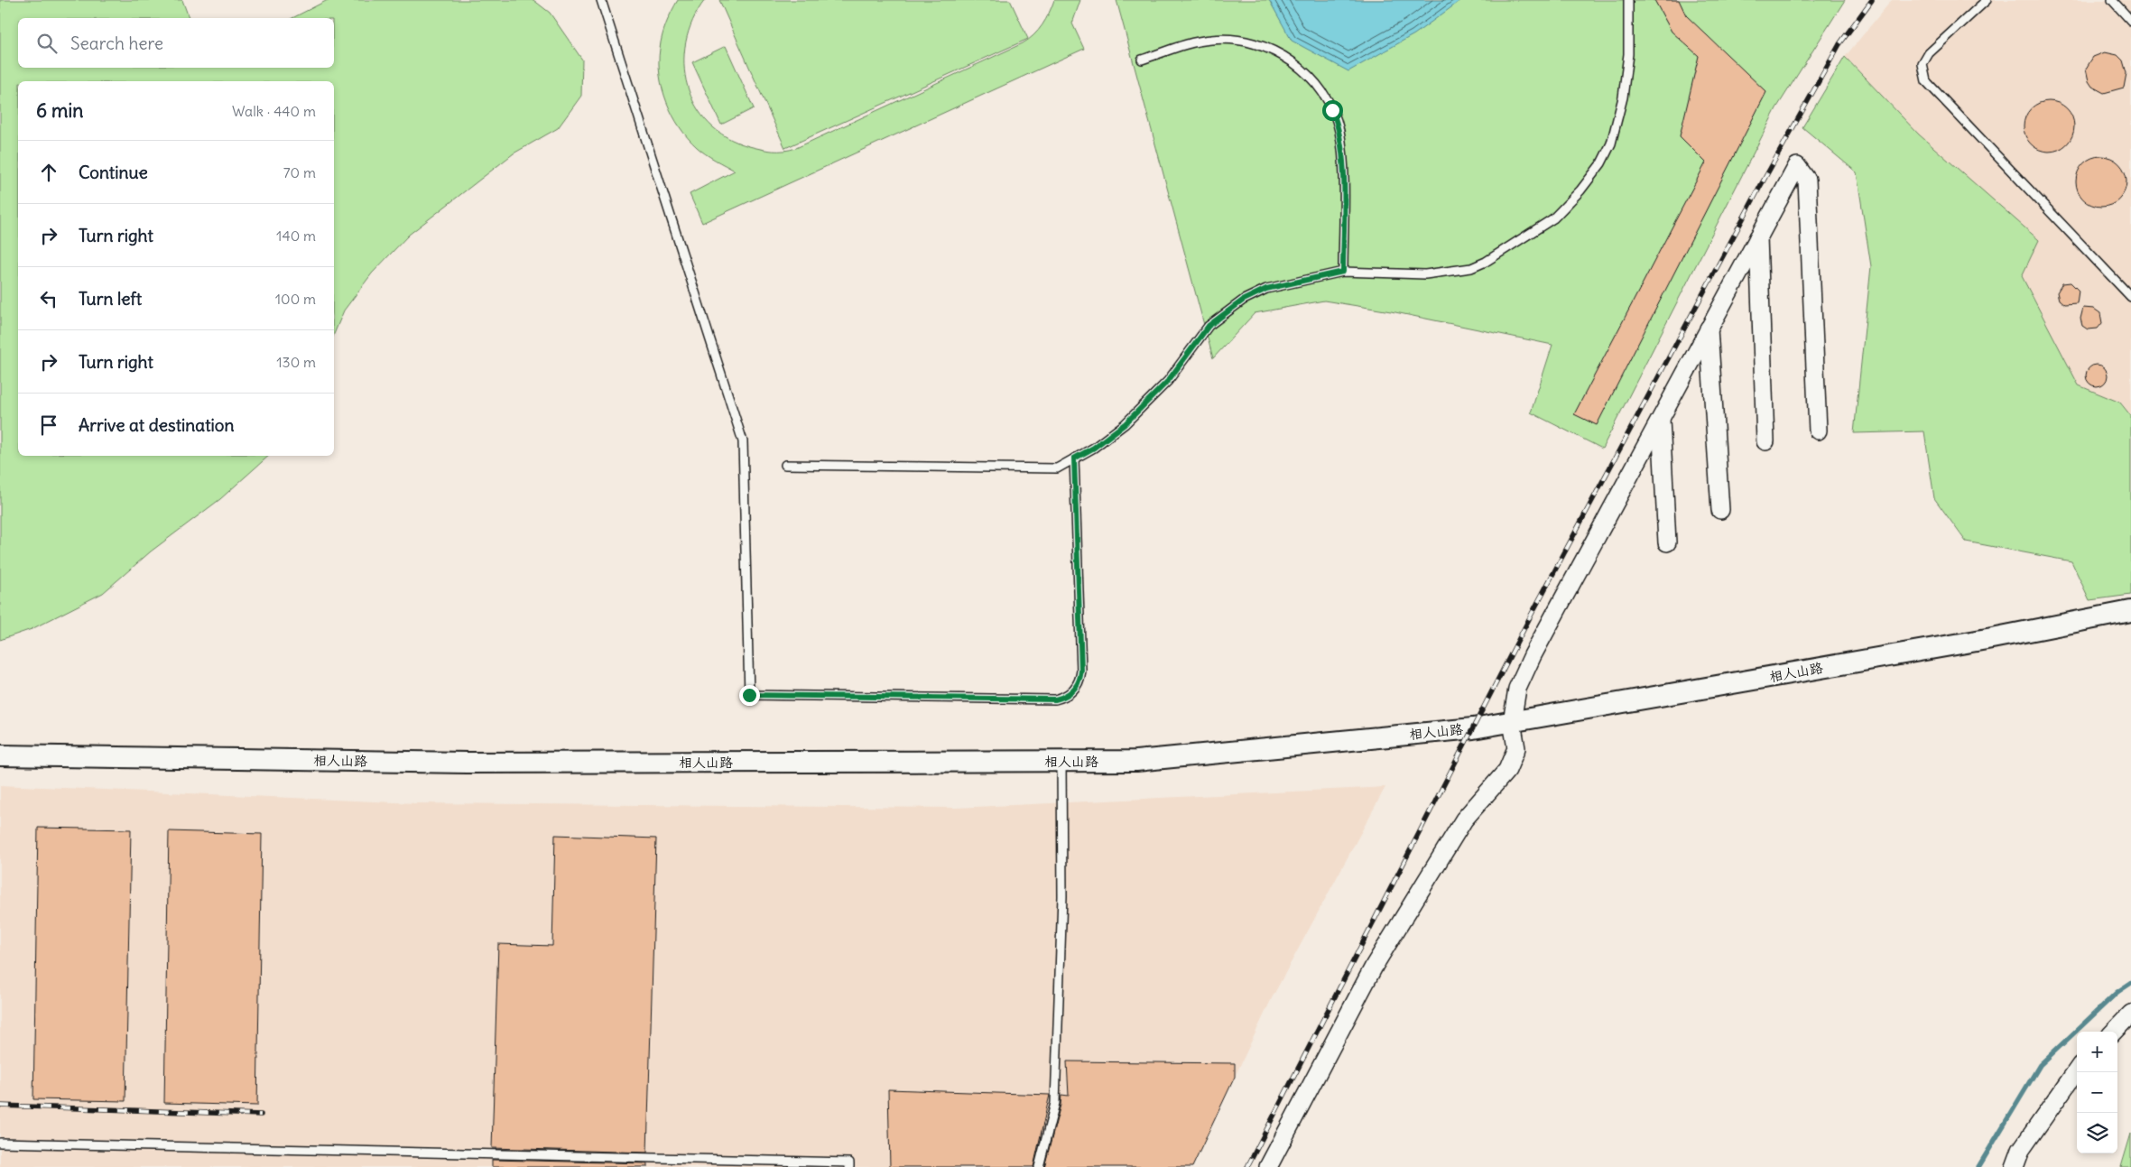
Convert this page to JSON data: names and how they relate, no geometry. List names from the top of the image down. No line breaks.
{"streets":{"street":["相人山路"]},"page":{"search":"Search here","heading":["6 min","Walk · 440 m"],"list":[["Continue","70 m"],["Turn right","140 m"],["Turn left","100 m"],["Turn right","130 m"],"Arrive at destination"],"map_buttons":["+","−"]}}
